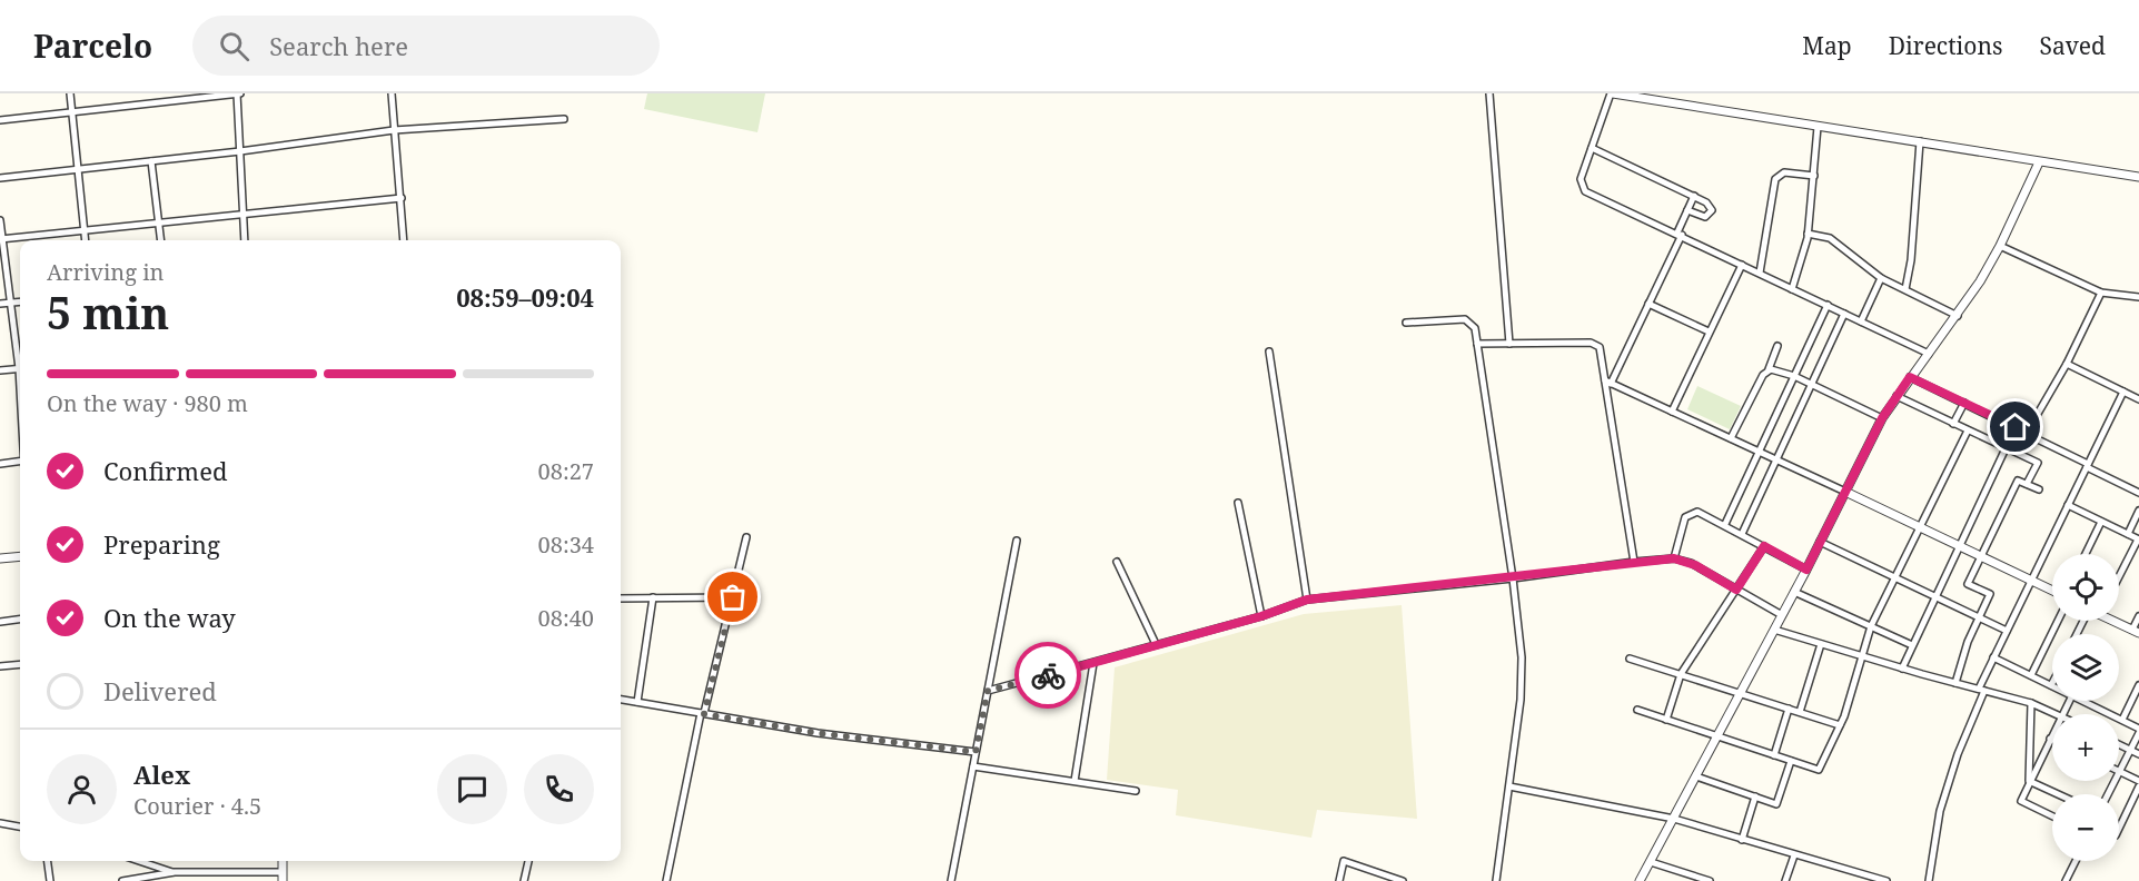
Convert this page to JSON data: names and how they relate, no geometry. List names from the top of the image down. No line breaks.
{"page":{"header":"Parcelo","search":"Search here","nav":["Map","Directions","Saved"],"heading":["5 min","Arriving in","08:59–09:04"],"panel":["Alex","Courier · 4.5"],"bar":"On the way · 980 m","list":[["Confirmed","08:27"],["Preparing","08:34"],["On the way","08:40"],"Delivered"],"map_buttons":["+","−"]}}
